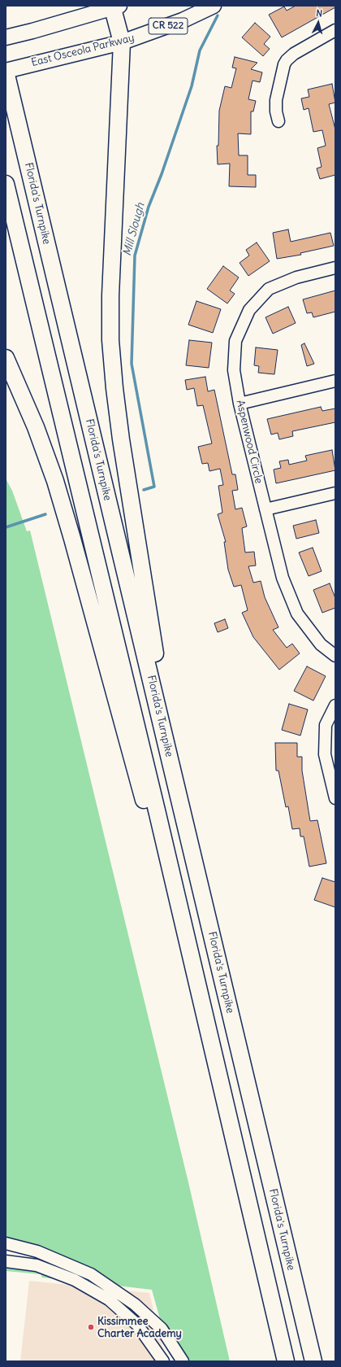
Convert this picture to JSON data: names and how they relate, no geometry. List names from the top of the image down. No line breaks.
{"streets":{"highway":["Florida's Turnpike"],"main road":["CR 522","East Osceola Parkway"],"street":["Aspenwood Circle"]},"crossings":[["East Osceola Parkway","Florida's Turnpike"]],"water":["Mill Slough"],"places":["Kissimmee Charter Academy"],"north":"top"}
